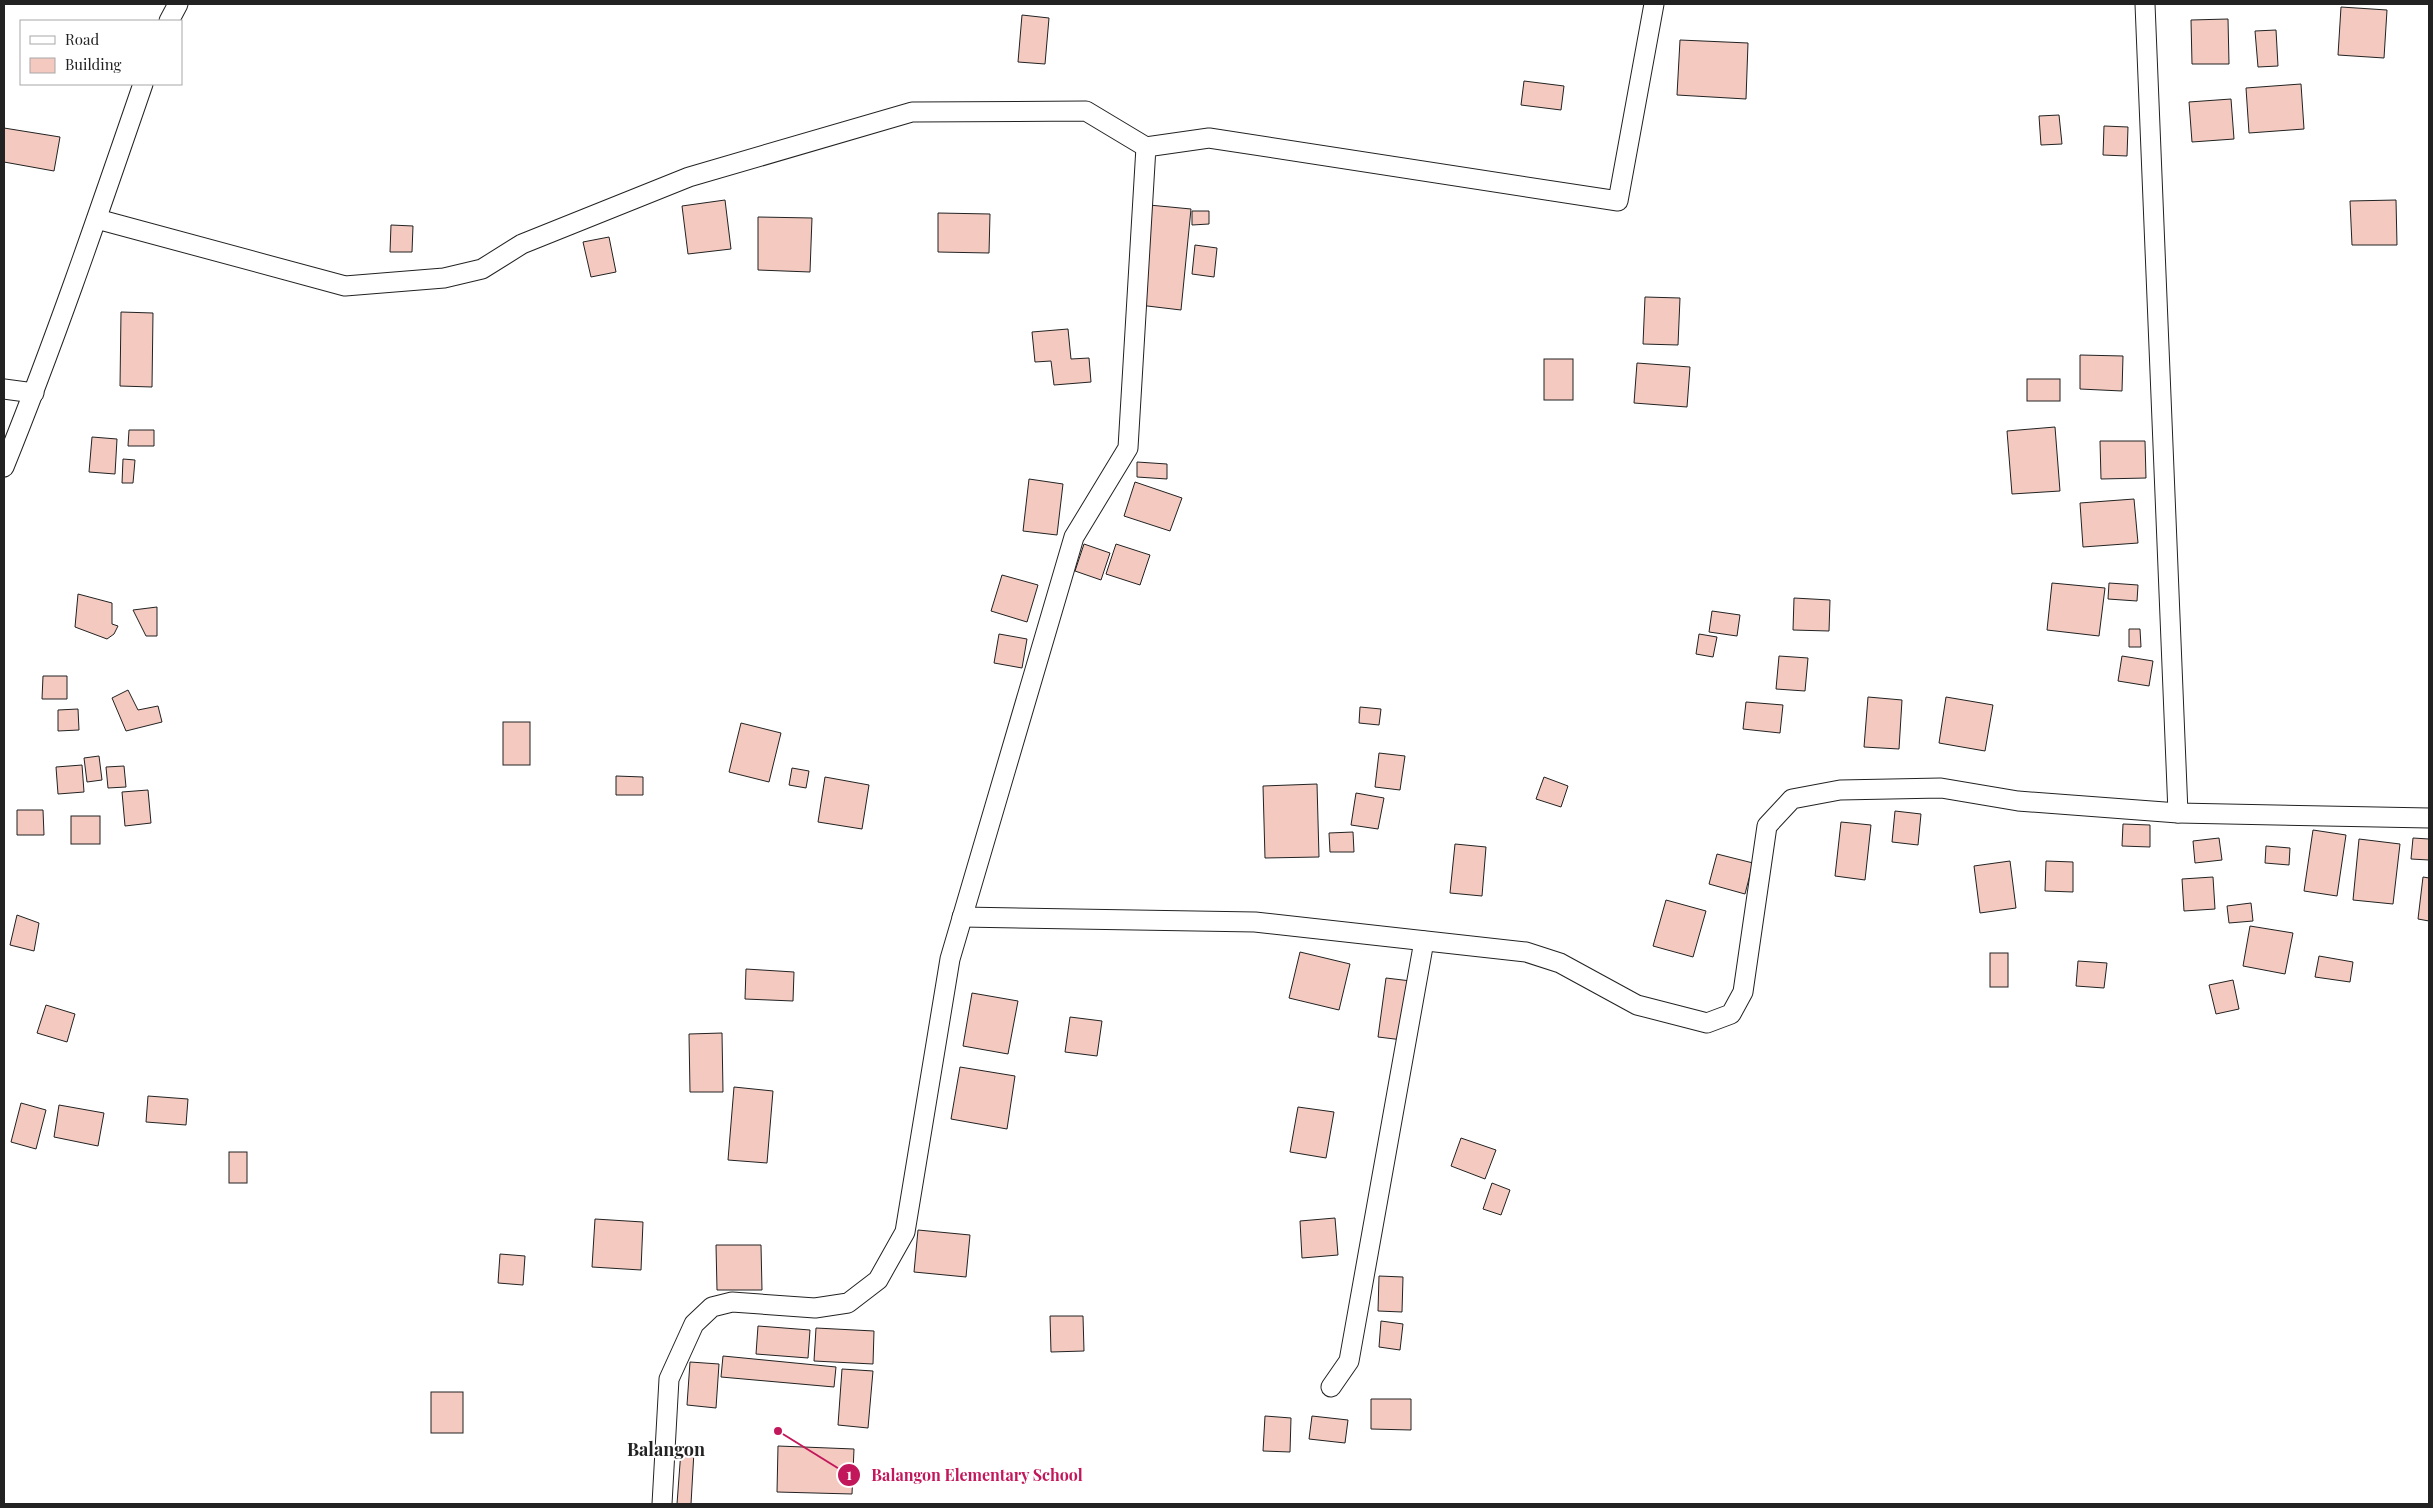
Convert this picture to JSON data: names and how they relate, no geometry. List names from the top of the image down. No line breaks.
{"districts":["Balangon"],"places":["Balangon Elementary School"],"legend":["Road","Building"]}
